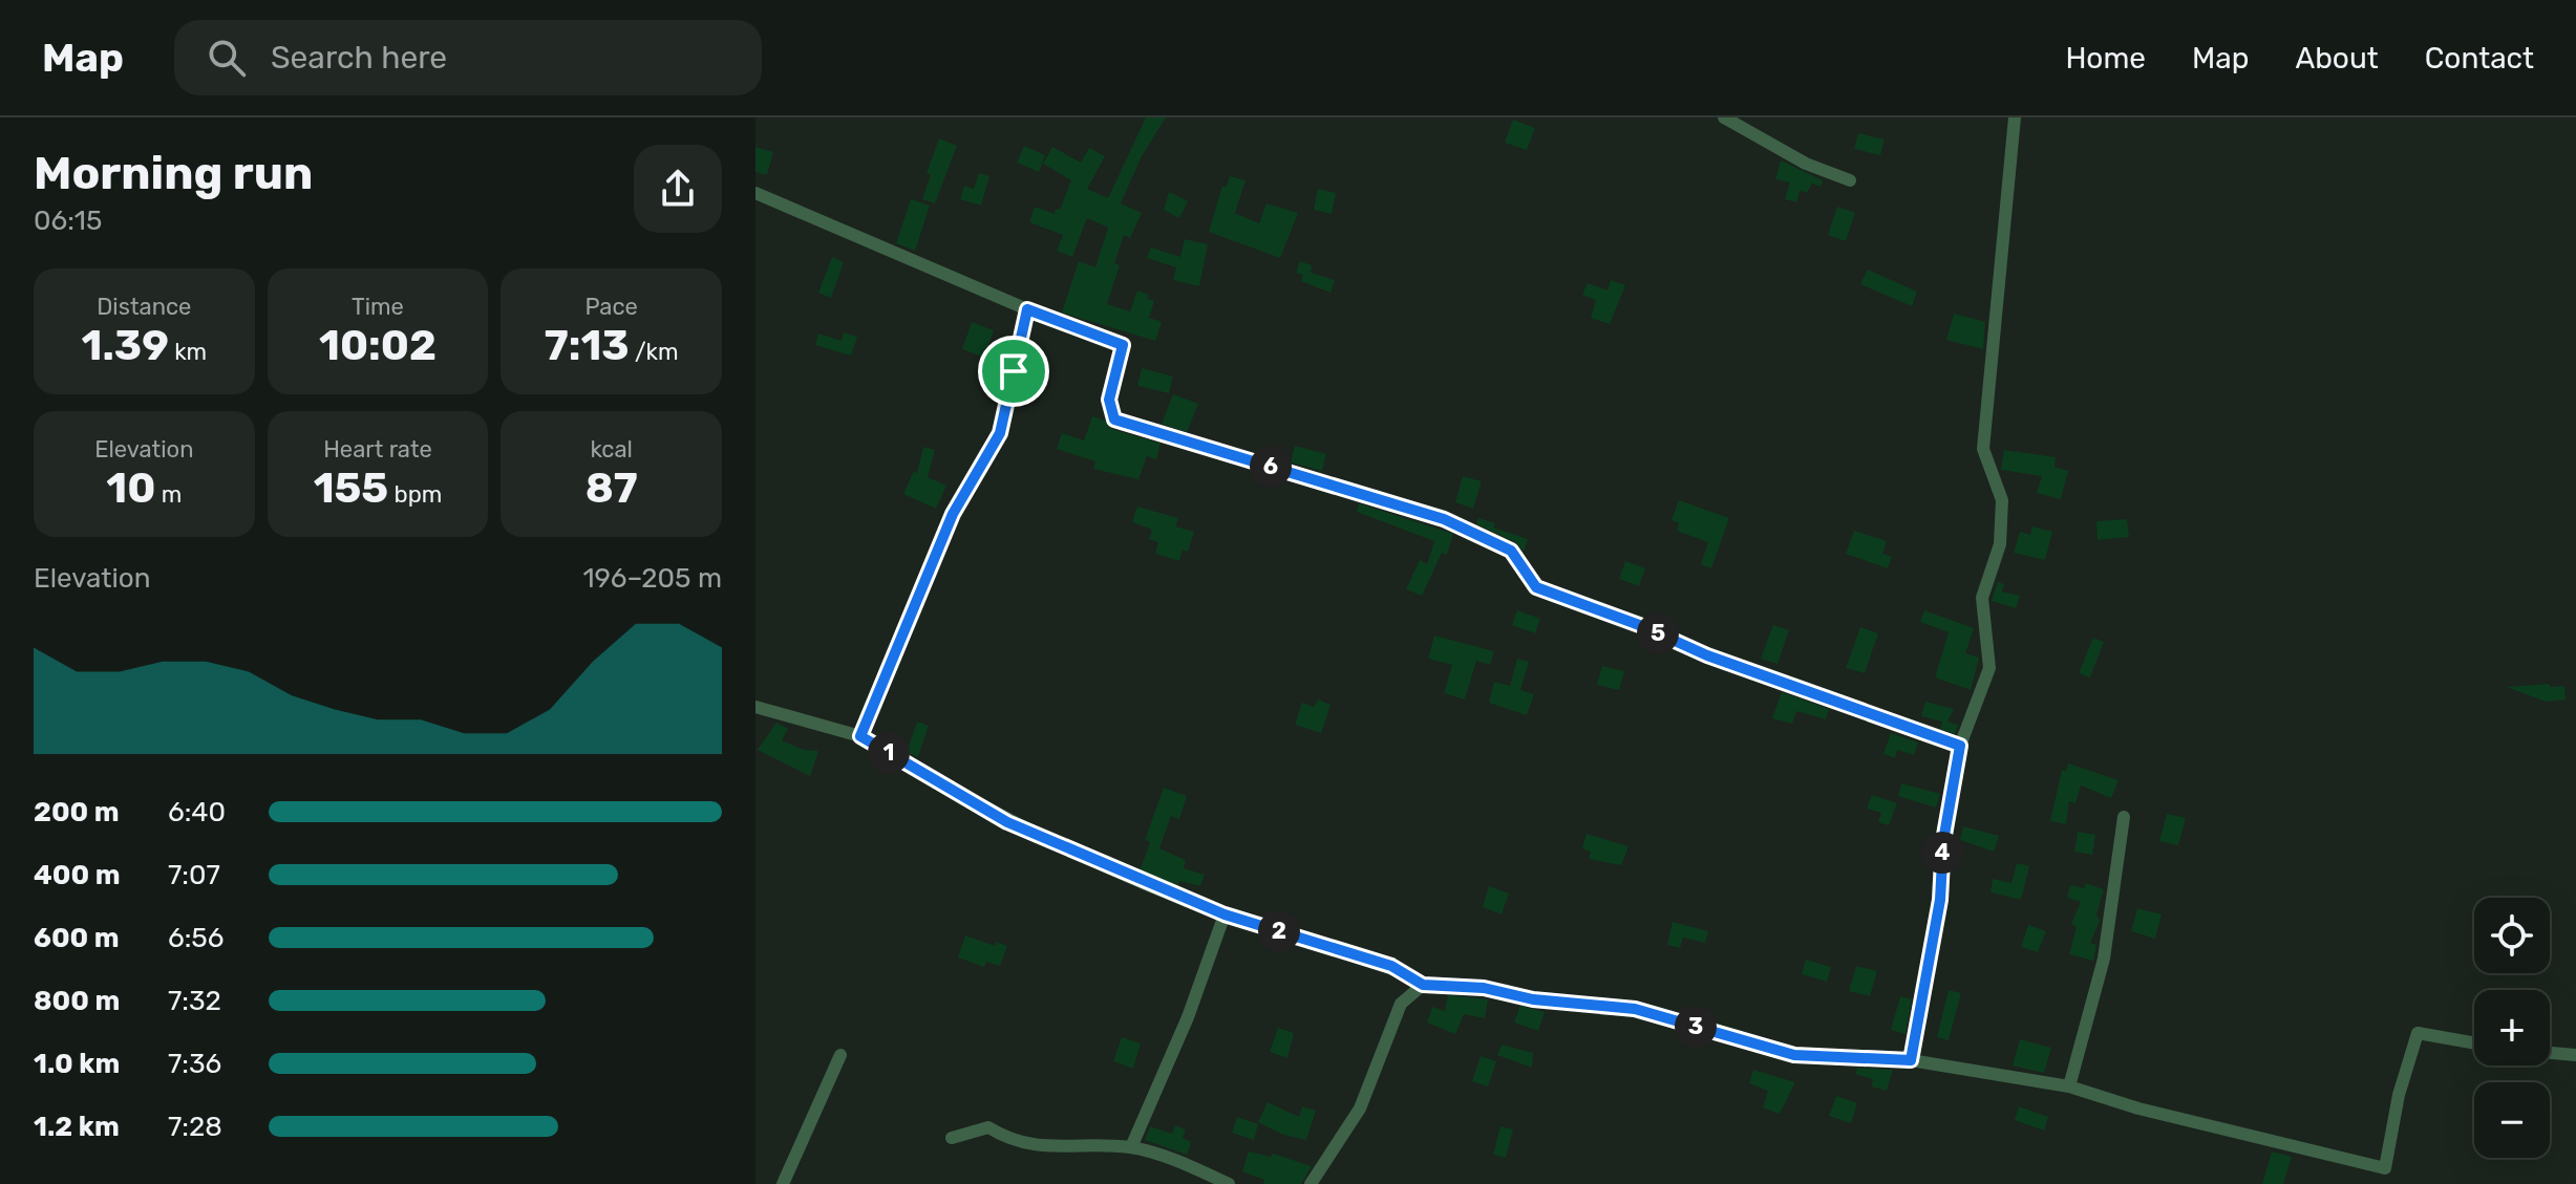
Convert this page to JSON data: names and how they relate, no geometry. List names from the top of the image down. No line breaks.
{"page":{"header":"Map","search":"Search here","nav":["Home","Map","About","Contact"],"heading":["Morning run","06:15"],"stats":[["Distance","1.39 km"],["Time","10:02"],["Pace","7:13 /km"],["Elevation","10 m"],["Heart rate","155 bpm"],["kcal","87"]],"pins":["6","5","1","4","2","3"],"chart":["Elevation","196–205 m"],"list":[{"name":"200 m","note":"6:40"},{"name":"400 m","note":"7:07"},{"name":"600 m","note":"6:56"},{"name":"800 m","note":"7:32"},{"name":"1.0 km","note":"7:36"},{"name":"1.2 km","note":"7:28"}],"map_buttons":["+","−"]}}
